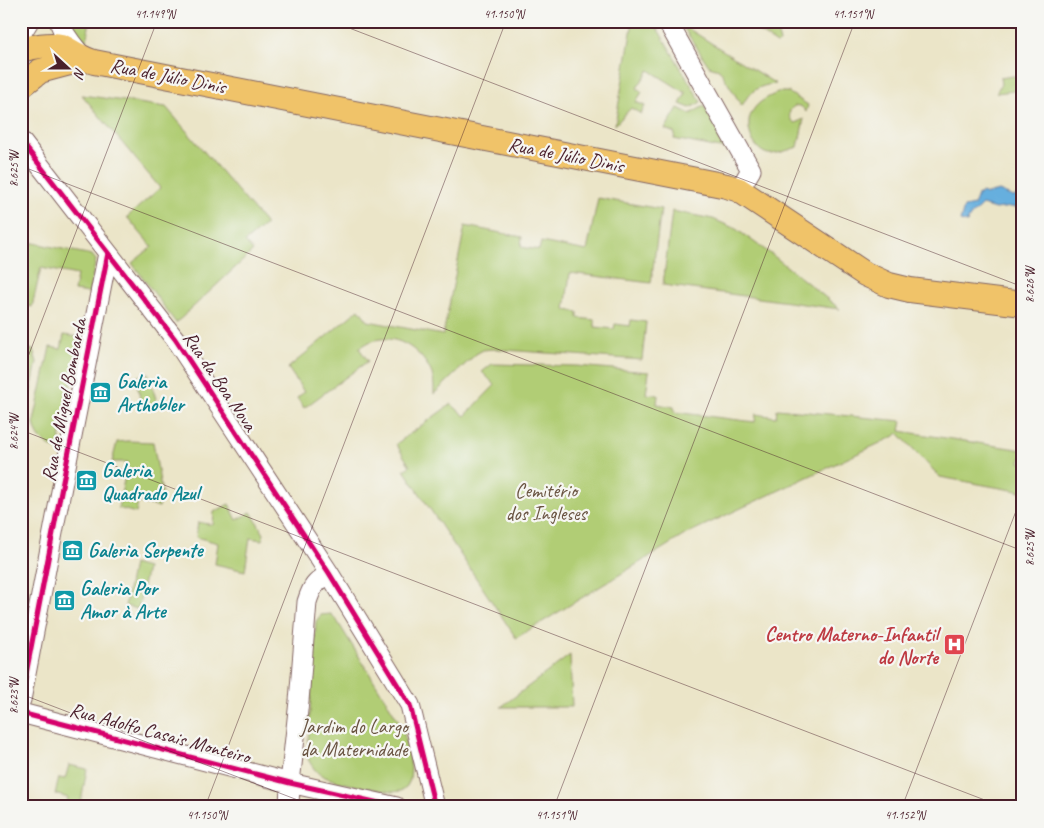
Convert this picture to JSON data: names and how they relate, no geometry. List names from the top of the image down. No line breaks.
{"streets":{"main road":["Rua de Júlio Dinis"],"street":["Rua da Boa Nova","Rua de Miguel Bombarda","Rua Adolfo Casais Monteiro"]},"crossings":[["Rua da Boa Nova","Rua de Miguel Bombarda"]],"parks":["Cemitério dos Ingleses","Jardim do Largo da Maternidade"],"places":{"museum":["Galeria Arthobler","Galeria Quadrado Azul","Galeria Serpente","Galeria Por Amor à Arte"],"hospital":["Centro Materno-Infantil do Norte"]},"north":"right","coordinates":["41.149°N","41.150°N","41.151°N","8.625°W","8.626°W","8.624°W","8.623°W","41.152°N"]}
